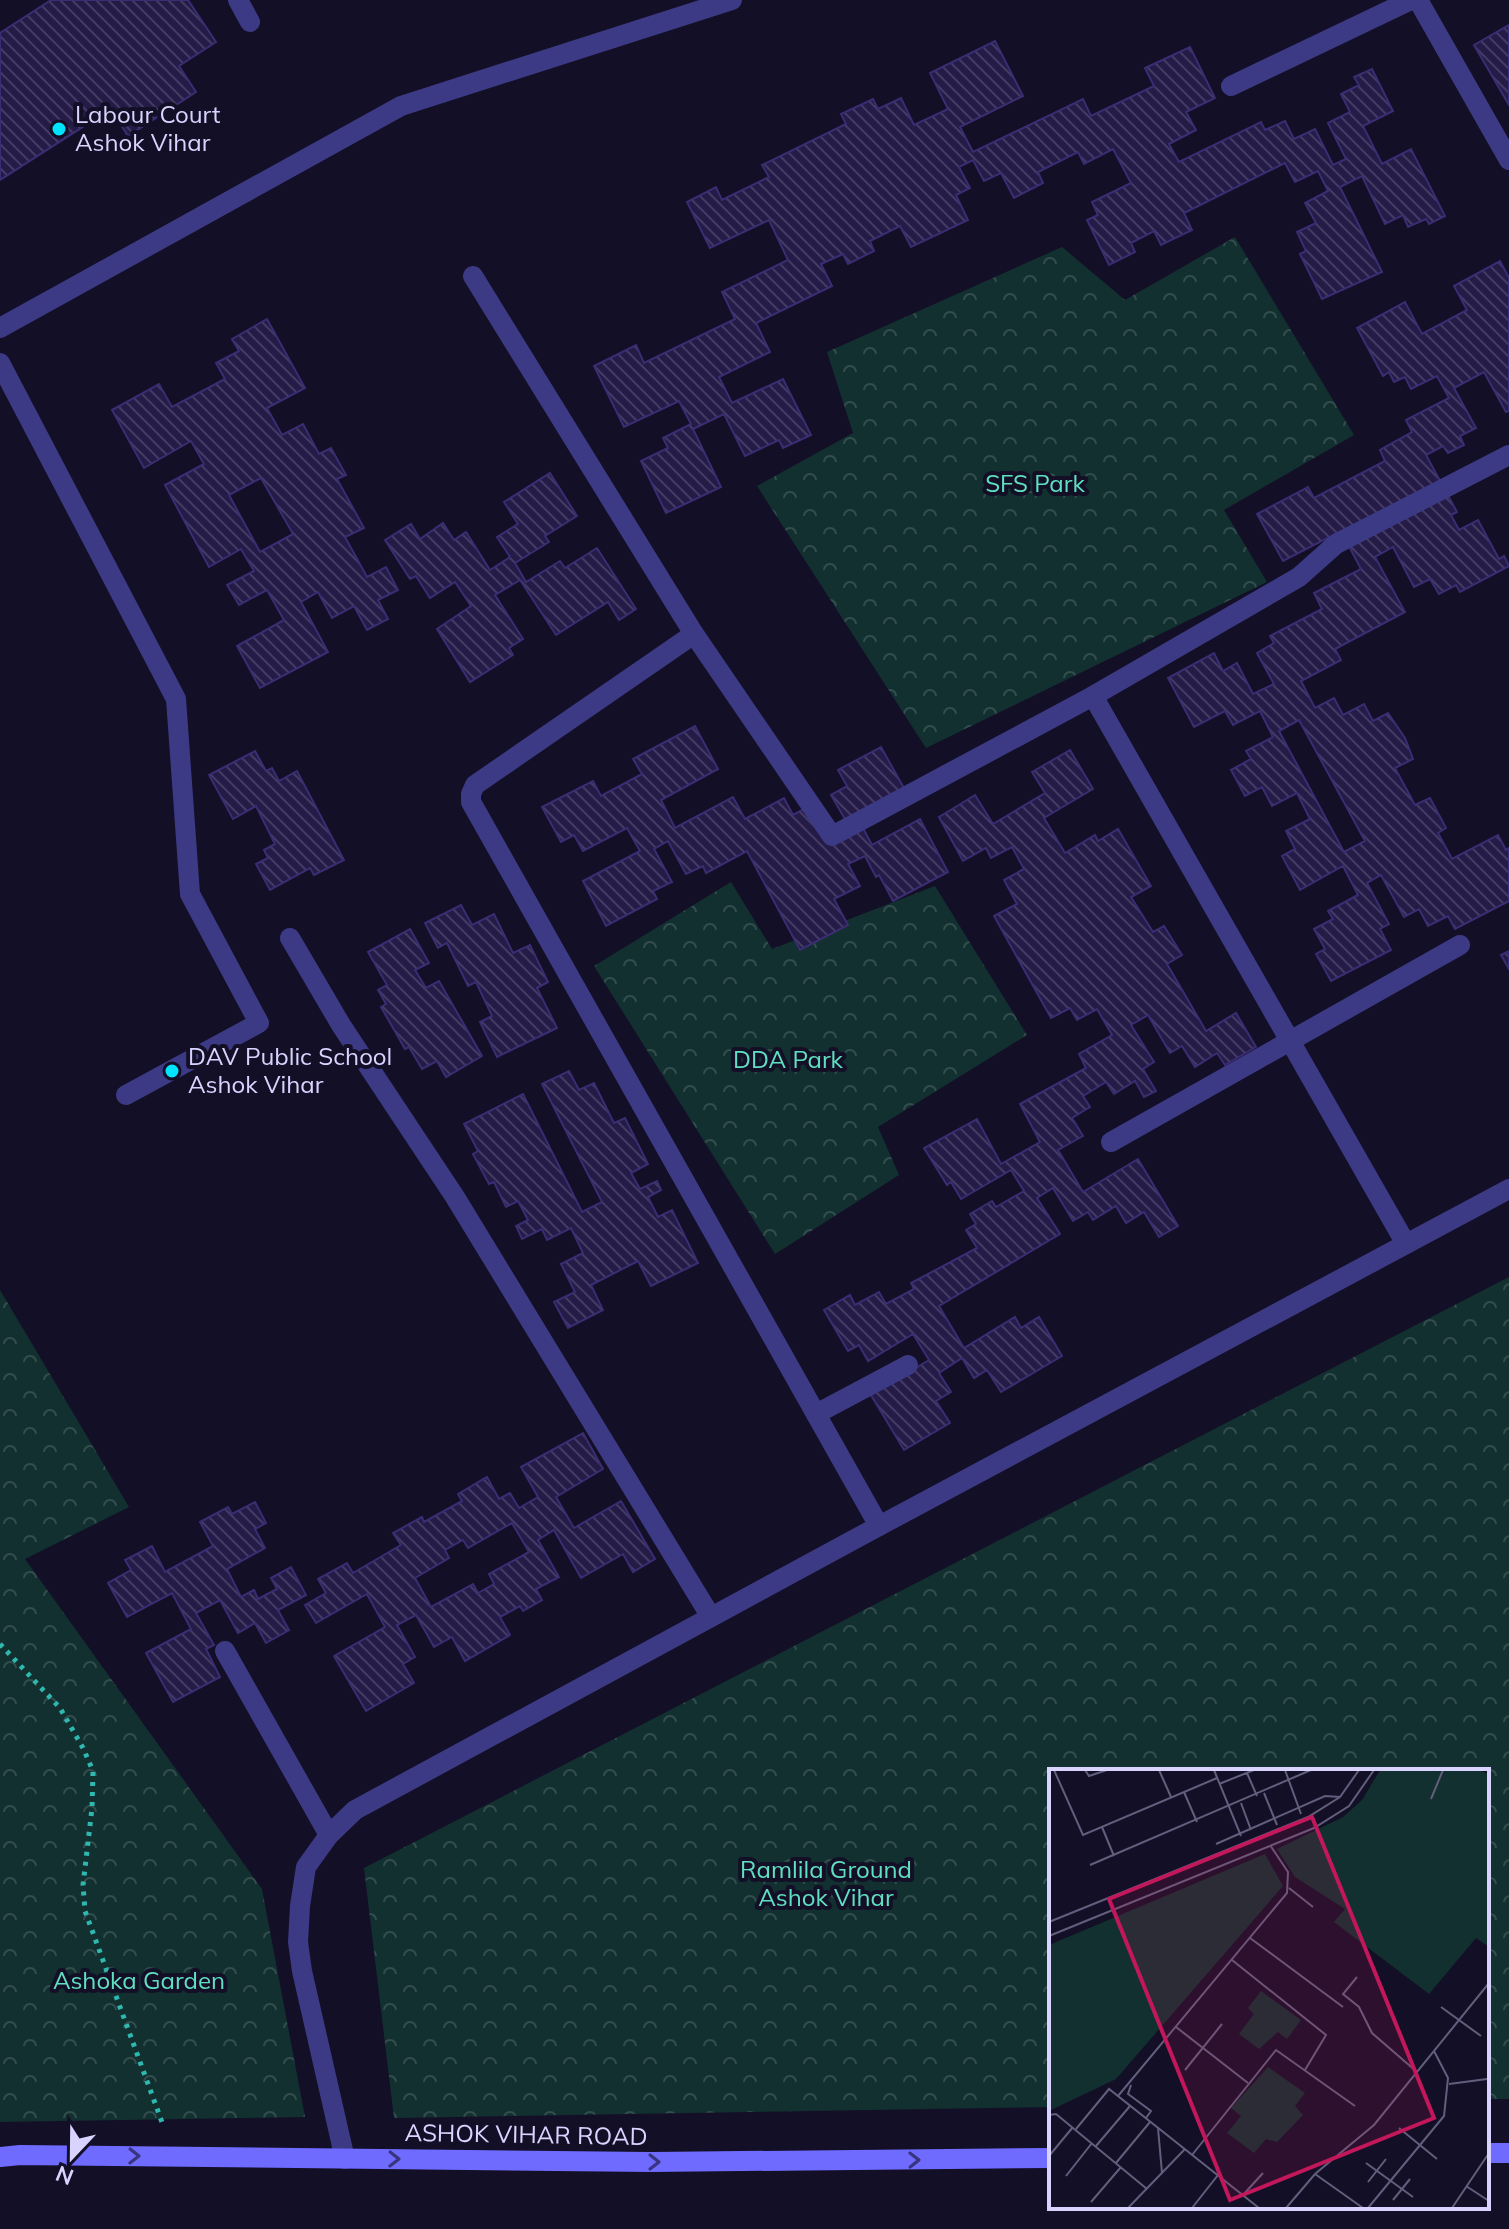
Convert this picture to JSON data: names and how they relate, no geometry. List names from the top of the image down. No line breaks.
{"streets":{"main road":["ASHOK VIHAR ROAD"]},"one_way":["ASHOK VIHAR ROAD"],"parks":["SFS Park","DDA Park","Ramlila Ground Ashok Vihar","Ashoka Garden"],"places":["Labour Court Ashok Vihar","DAV Public School Ashok Vihar"],"north":"bottom"}
